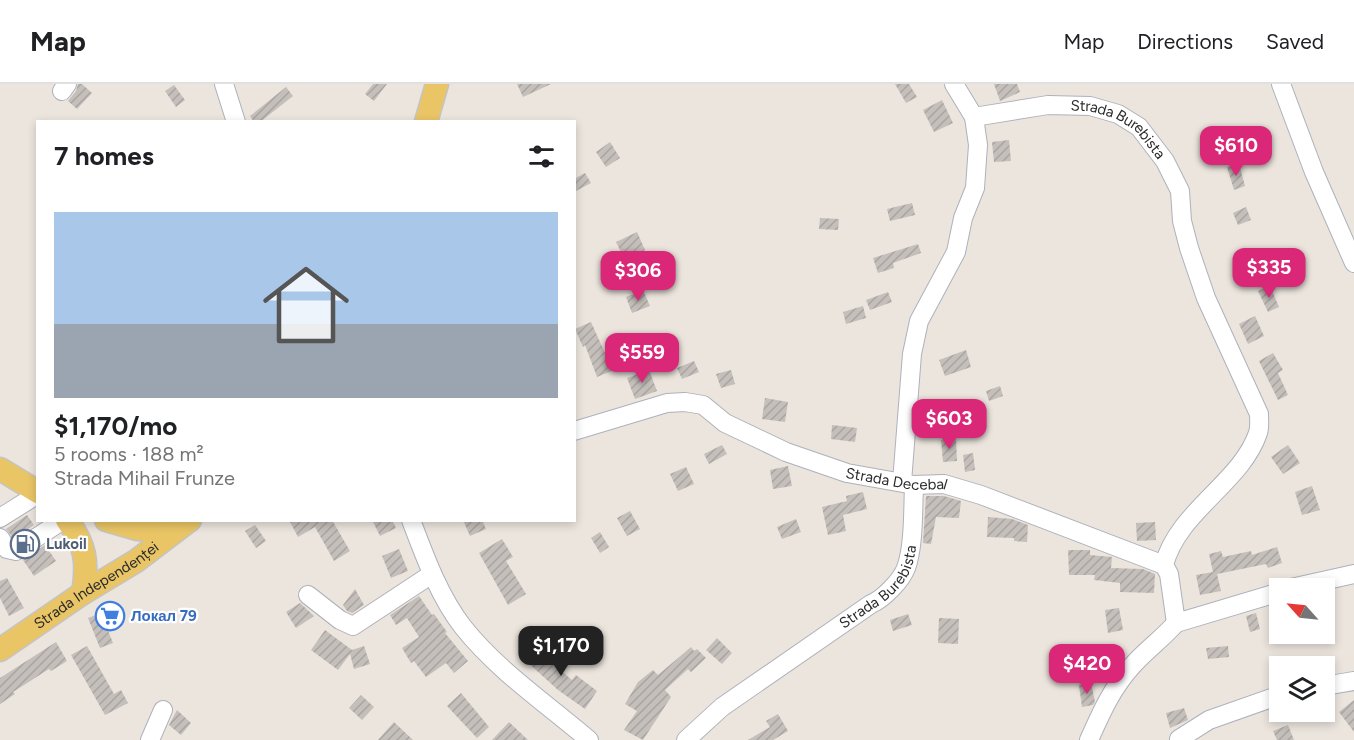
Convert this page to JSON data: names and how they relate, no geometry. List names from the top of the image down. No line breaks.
{"streets":{"main road":["Strada Independenței"],"street":["Strada Burebista","Strada Decebal"]},"crossings":[["Strada Burebista","Strada Decebal"]],"places":{"fuel station":["Lukoil"],"supermarket":["Локал 79"]},"north":"top left","page":{"header":"Map","nav":["Map","Directions","Saved"],"heading":"7 homes","price":["$610","$335","$306","$559","$603","$1,170","$420"],"list":[{"name":"$1,170/mo","note":"5 rooms · 188 m² · Strada Mihail Frunze"}]}}
